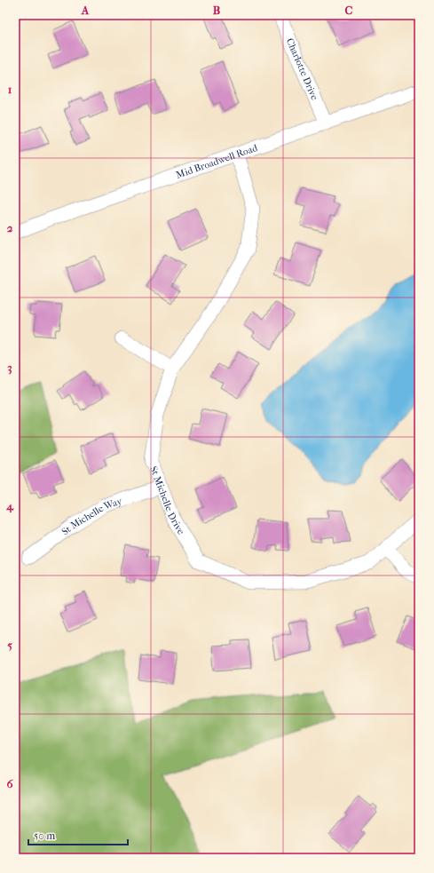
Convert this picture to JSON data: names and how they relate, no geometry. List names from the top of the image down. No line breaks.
{"streets":{"street":["Charlotte Drive","Mid Broadwell Road","St Michelle Drive","St Michelle Way"]},"crossings":[["Charlotte Drive","Mid Broadwell Road"],["Mid Broadwell Road","St Michelle Drive"],["St Michelle Drive","St Michelle Way"]],"scale_bar":"50 m","grid":{"columns":["A","B","C"],"rows":["1","2","3","4","5","6"]}}
